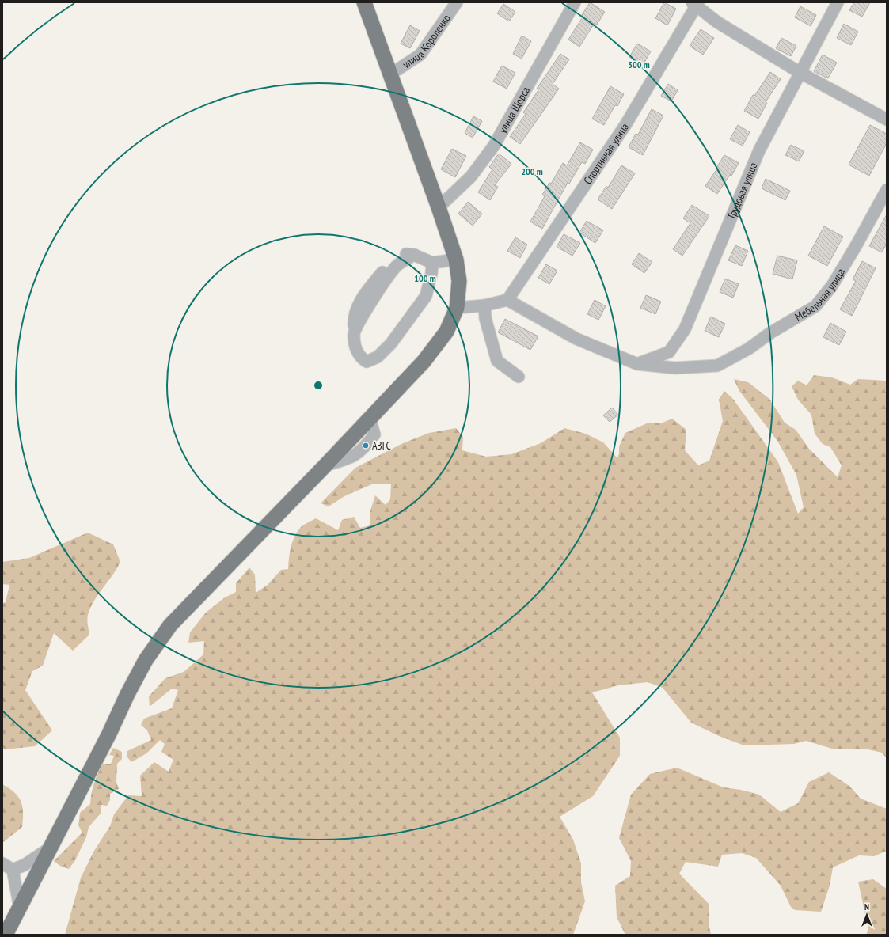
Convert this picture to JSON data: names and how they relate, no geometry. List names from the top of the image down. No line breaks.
{"streets":{"street":["улица Короленко","улица Щорса","Спортивная улица","Трудовая улица","Мебельная улица"]},"crossings":[["Трудовая улица","Мебельная улица"]],"places":["АЗГС"],"north":"top","rings":["300 m","200 m","100 m"]}
